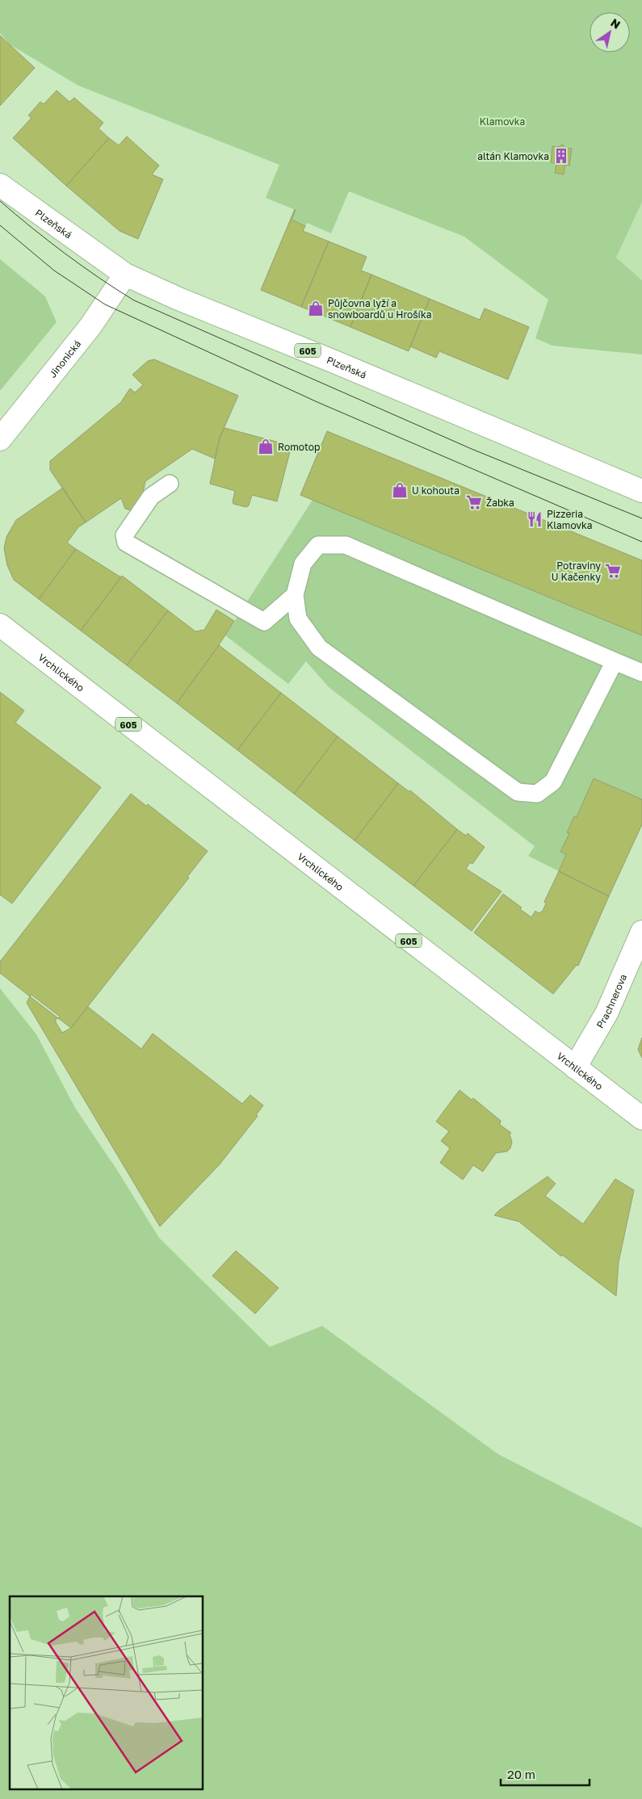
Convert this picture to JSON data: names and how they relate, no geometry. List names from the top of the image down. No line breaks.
{"streets":{"main road":["Plzeňská","605","Jinonická","Vrchlického","Prachnerova"]},"crossings":[["Plzeňská","Jinonická"],["Vrchlického","Prachnerova"]],"parks":["Klamovka"],"places":{"building":["altán Klamovka"],"shop":["Půjčovna lyží a snowboardů u Hrošíka","Romotop","U kohouta"],"supermarket":["Žabka","Potraviny U Kačenky"],"restaurant":["Pizzeria Klamovka"]},"scale_bar":"20 m","north":"top right"}
